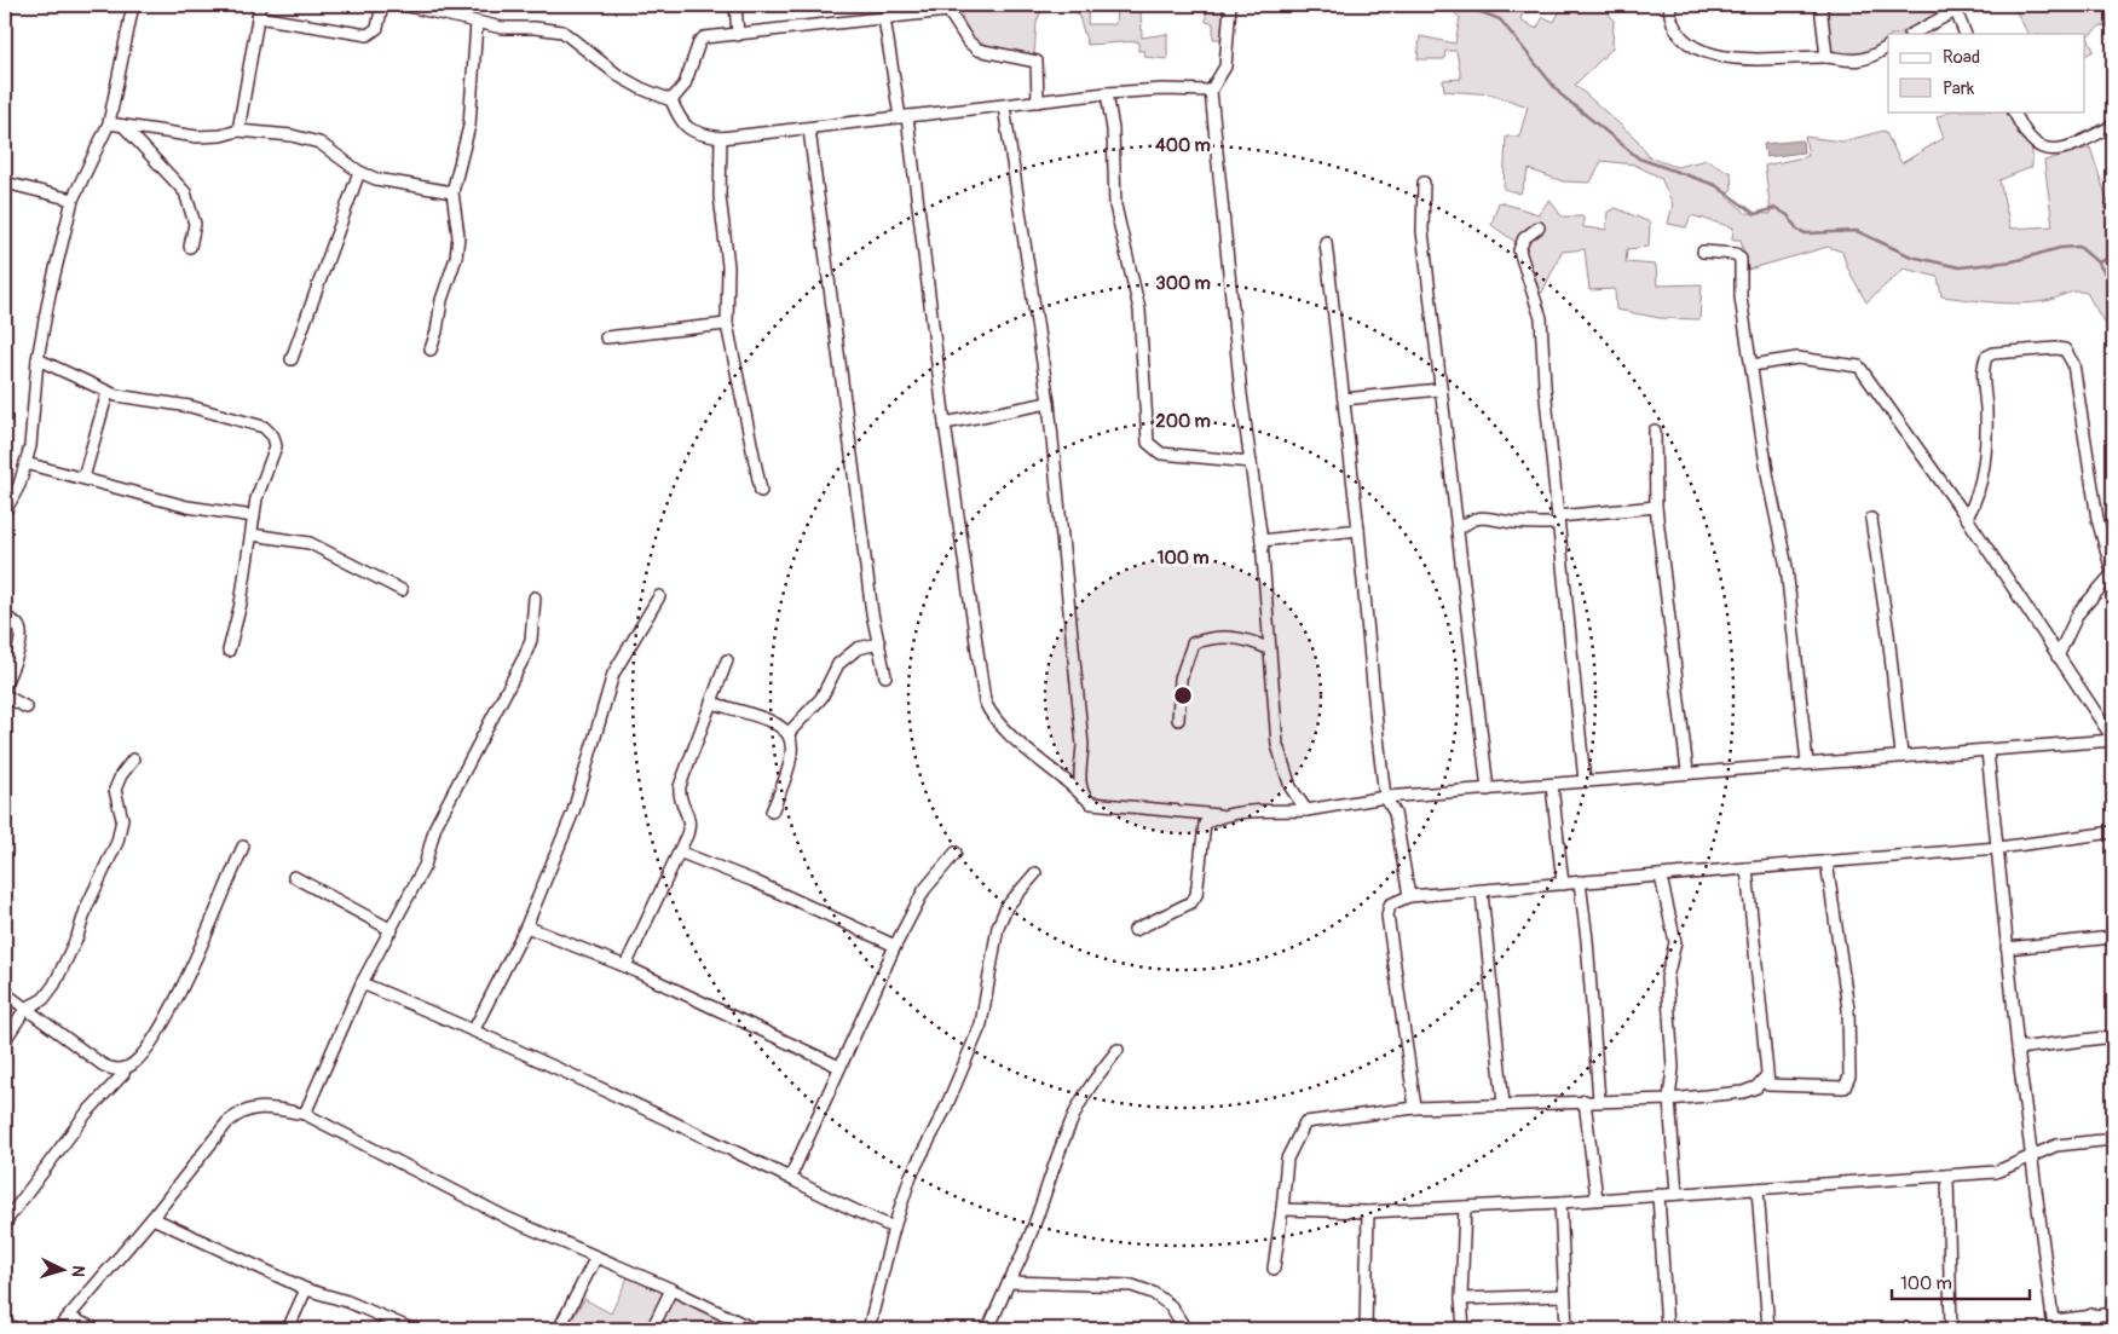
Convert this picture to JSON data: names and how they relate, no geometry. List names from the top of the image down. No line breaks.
{"legend":["Road","Park"],"scale_bar":"100 m","north":"right","rings":["400 m","300 m","200 m","100 m"]}
